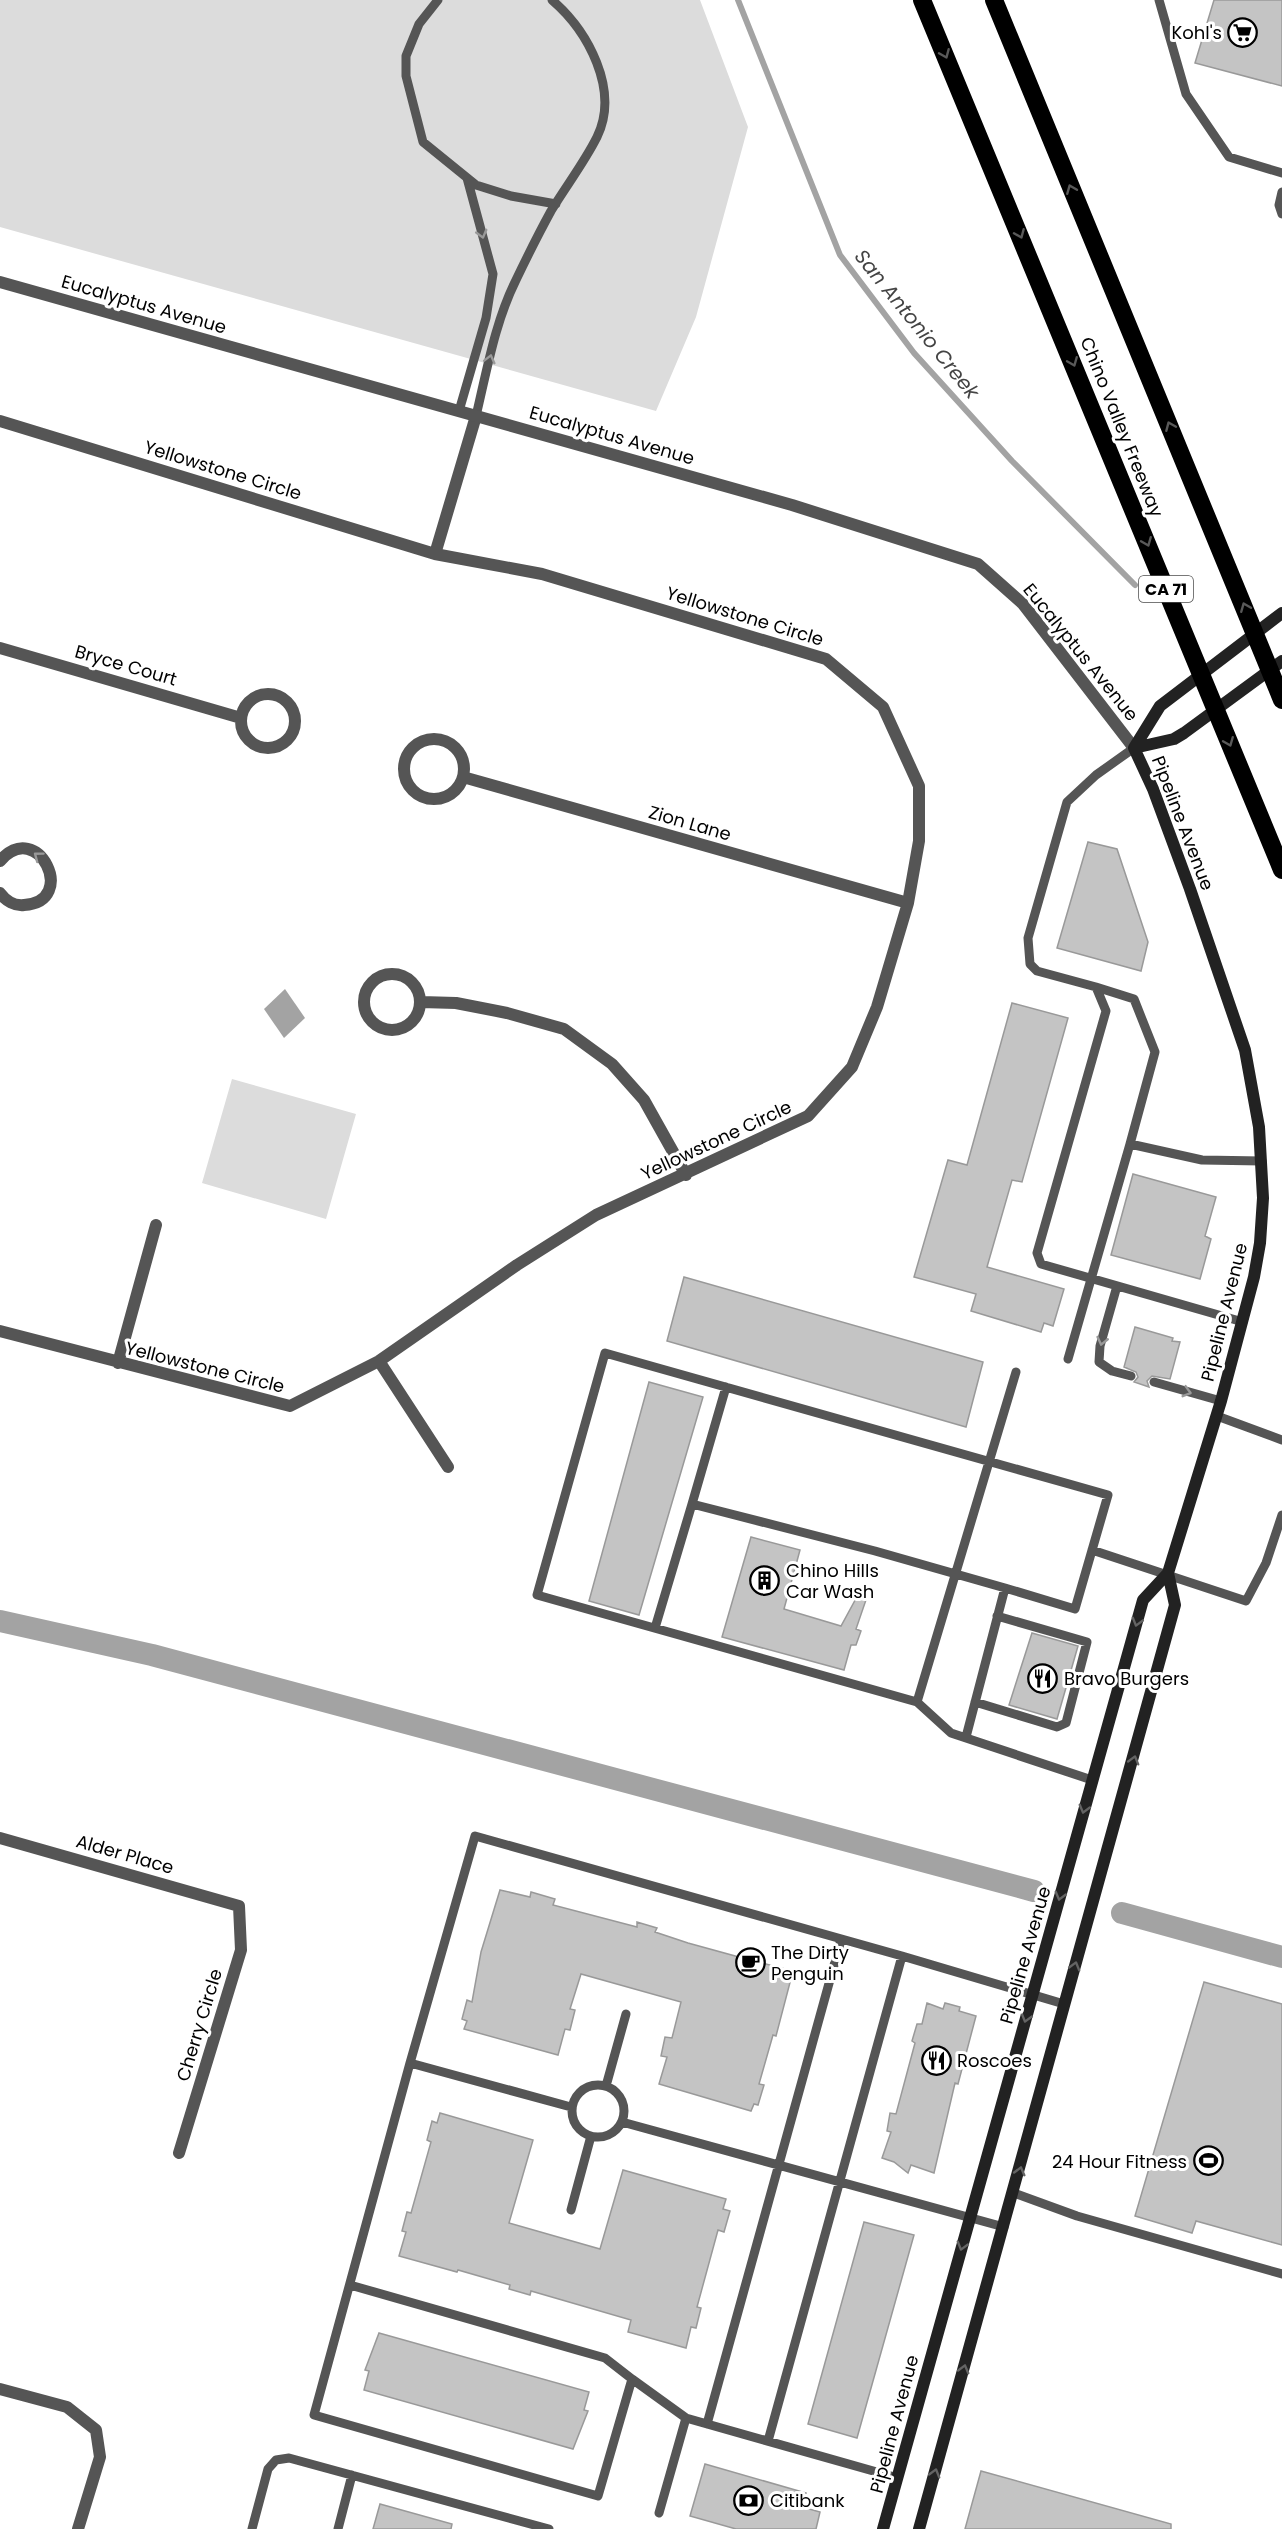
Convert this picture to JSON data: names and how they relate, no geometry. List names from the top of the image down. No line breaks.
{"streets":{"highway":["Chino Valley Freeway","CA 71"],"main road":["Pipeline Avenue"],"street":["Eucalyptus Avenue","Yellowstone Circle","Bryce Court","Zion Lane","Alder Place","Cherry Circle"]},"crossings":[["Eucalyptus Avenue","Pipeline Avenue"],["Yellowstone Circle","Zion Lane"],["Alder Place","Cherry Circle"]],"water":["San Antonio Creek"],"places":{"supermarket":["Kohl's"],"building":["Chino Hills Car Wash"],"restaurant":["Bravo Burgers","Roscoes"],"cafe":["The Dirty Penguin"],"sports":["24 Hour Fitness"],"bank":["Citibank"]}}
